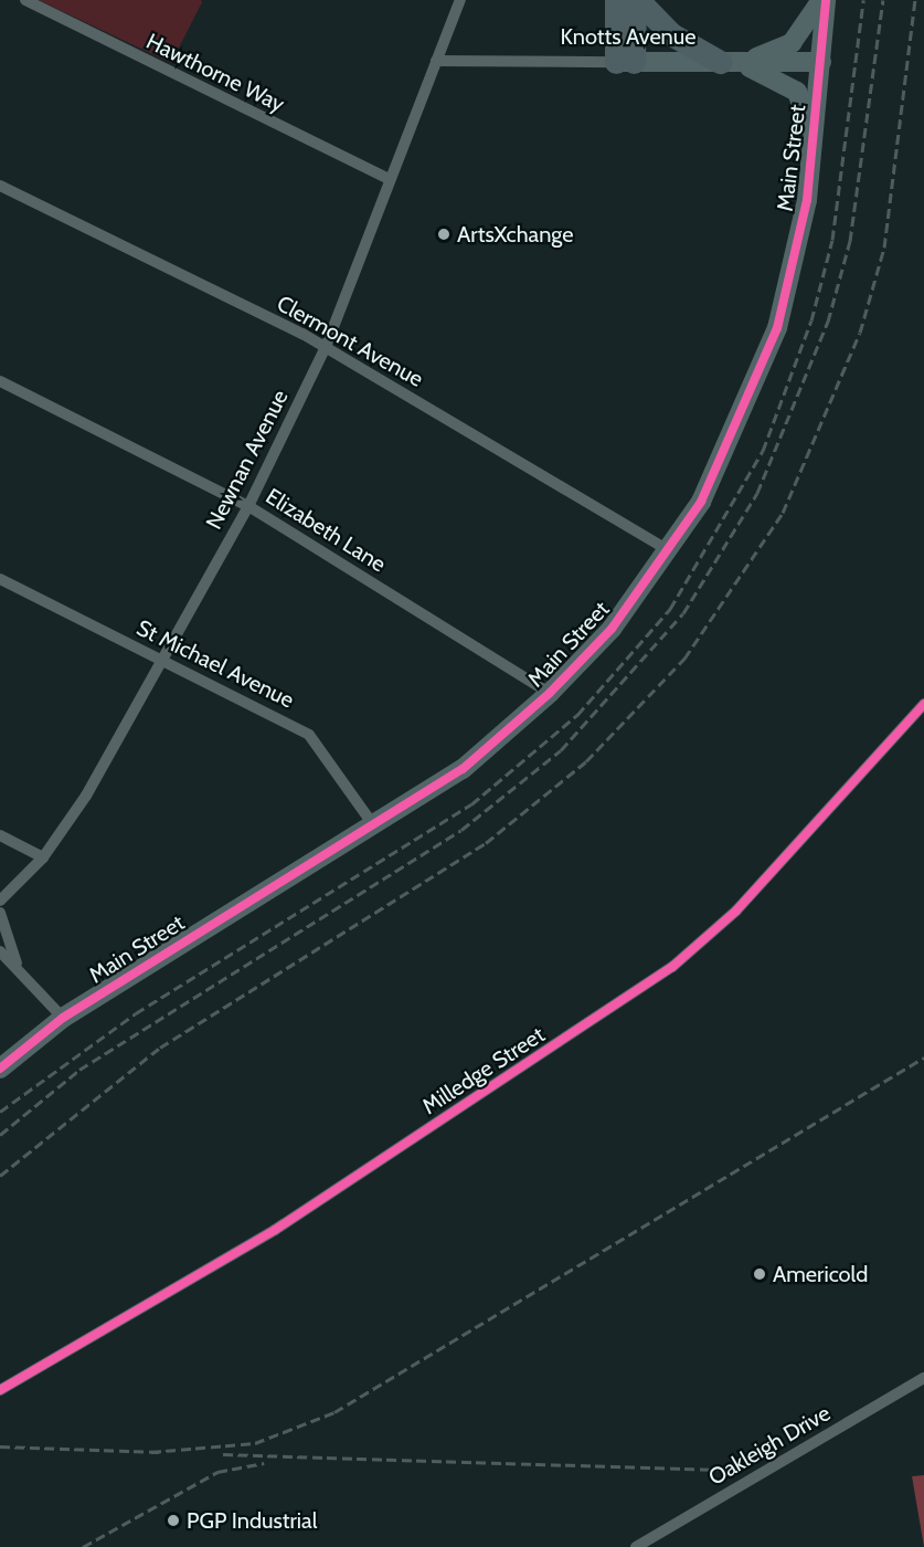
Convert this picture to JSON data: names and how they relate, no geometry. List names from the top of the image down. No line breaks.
{"streets":{"main road":["Knotts Avenue","Main Street"],"street":["Hawthorne Way","Clermont Avenue","Newnan Avenue","Elizabeth Lane","St Michael Avenue","Milledge Street","Oakleigh Drive"]},"crossings":[["Knotts Avenue","Main Street"],["Knotts Avenue","Newnan Avenue"],["Hawthorne Way","Newnan Avenue"],["Main Street","Clermont Avenue"],["Main Street","Elizabeth Lane"],["Main Street","St Michael Avenue"],["Clermont Avenue","Newnan Avenue"],["Newnan Avenue","Elizabeth Lane"],["Newnan Avenue","St Michael Avenue"]],"places":["ArtsXchange","Americold","PGP Industrial"]}
